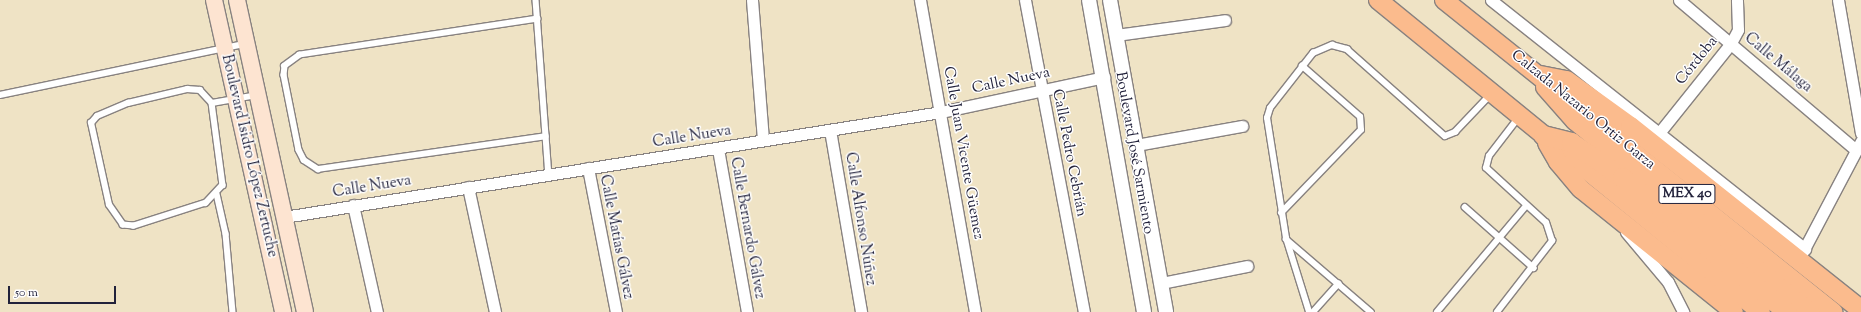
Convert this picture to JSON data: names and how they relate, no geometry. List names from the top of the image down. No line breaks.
{"streets":{"main road":["Calzada Nazario Ortiz Garza","Boulevard Isidro López Zertuche","MEX 40"],"street":["Córdoba","Calle Málaga","Calle Nueva","Calle Juan Vicente Güemez","Calle Pedro Cebrián","Boulevard José Sarmiento","Calle Alfonso Núñez","Calle Bernardo Gálvez","Calle Matías Gálvez"]},"crossings":[["Córdoba","Calle Málaga"],["Calle Nueva","Calle Juan Vicente Güemez"],["Calle Nueva","Calle Pedro Cebrián"],["Calle Nueva","Boulevard José Sarmiento"],["Calle Nueva","Boulevard Isidro López Zertuche"],["Calle Nueva","Calle Alfonso Núñez"],["Calle Nueva","Calle Bernardo Gálvez"],["Calle Nueva","Calle Matías Gálvez"]],"scale_bar":"50 m"}
